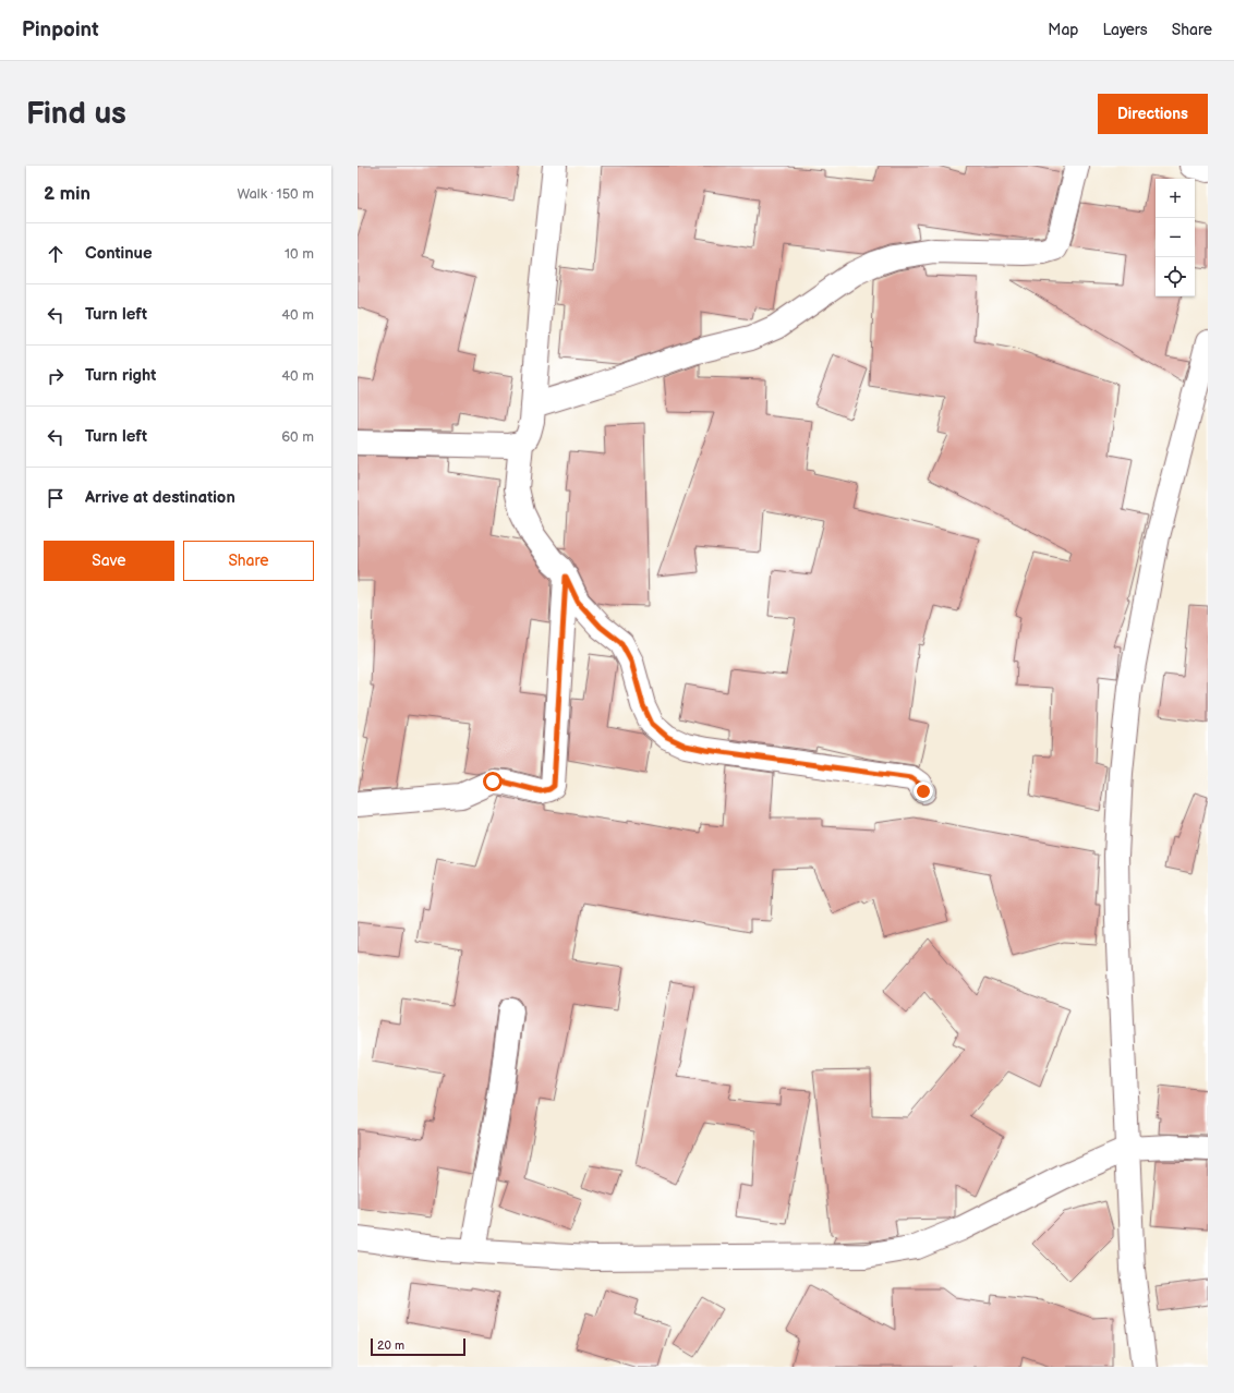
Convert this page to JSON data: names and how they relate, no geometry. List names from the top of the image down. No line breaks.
{"scale_bar":"20 m","page":{"header":"Pinpoint","nav":["Map","Layers","Share"],"buttons":["Directions",["Save","Share"]],"title":"Find us","heading":["2 min","Walk · 150 m"],"map_buttons":["+","−"],"list":[["Continue","10 m"],["Turn left","40 m"],["Turn right","40 m"],["Turn left","60 m"],"Arrive at destination"],"scale":"20 m"}}
